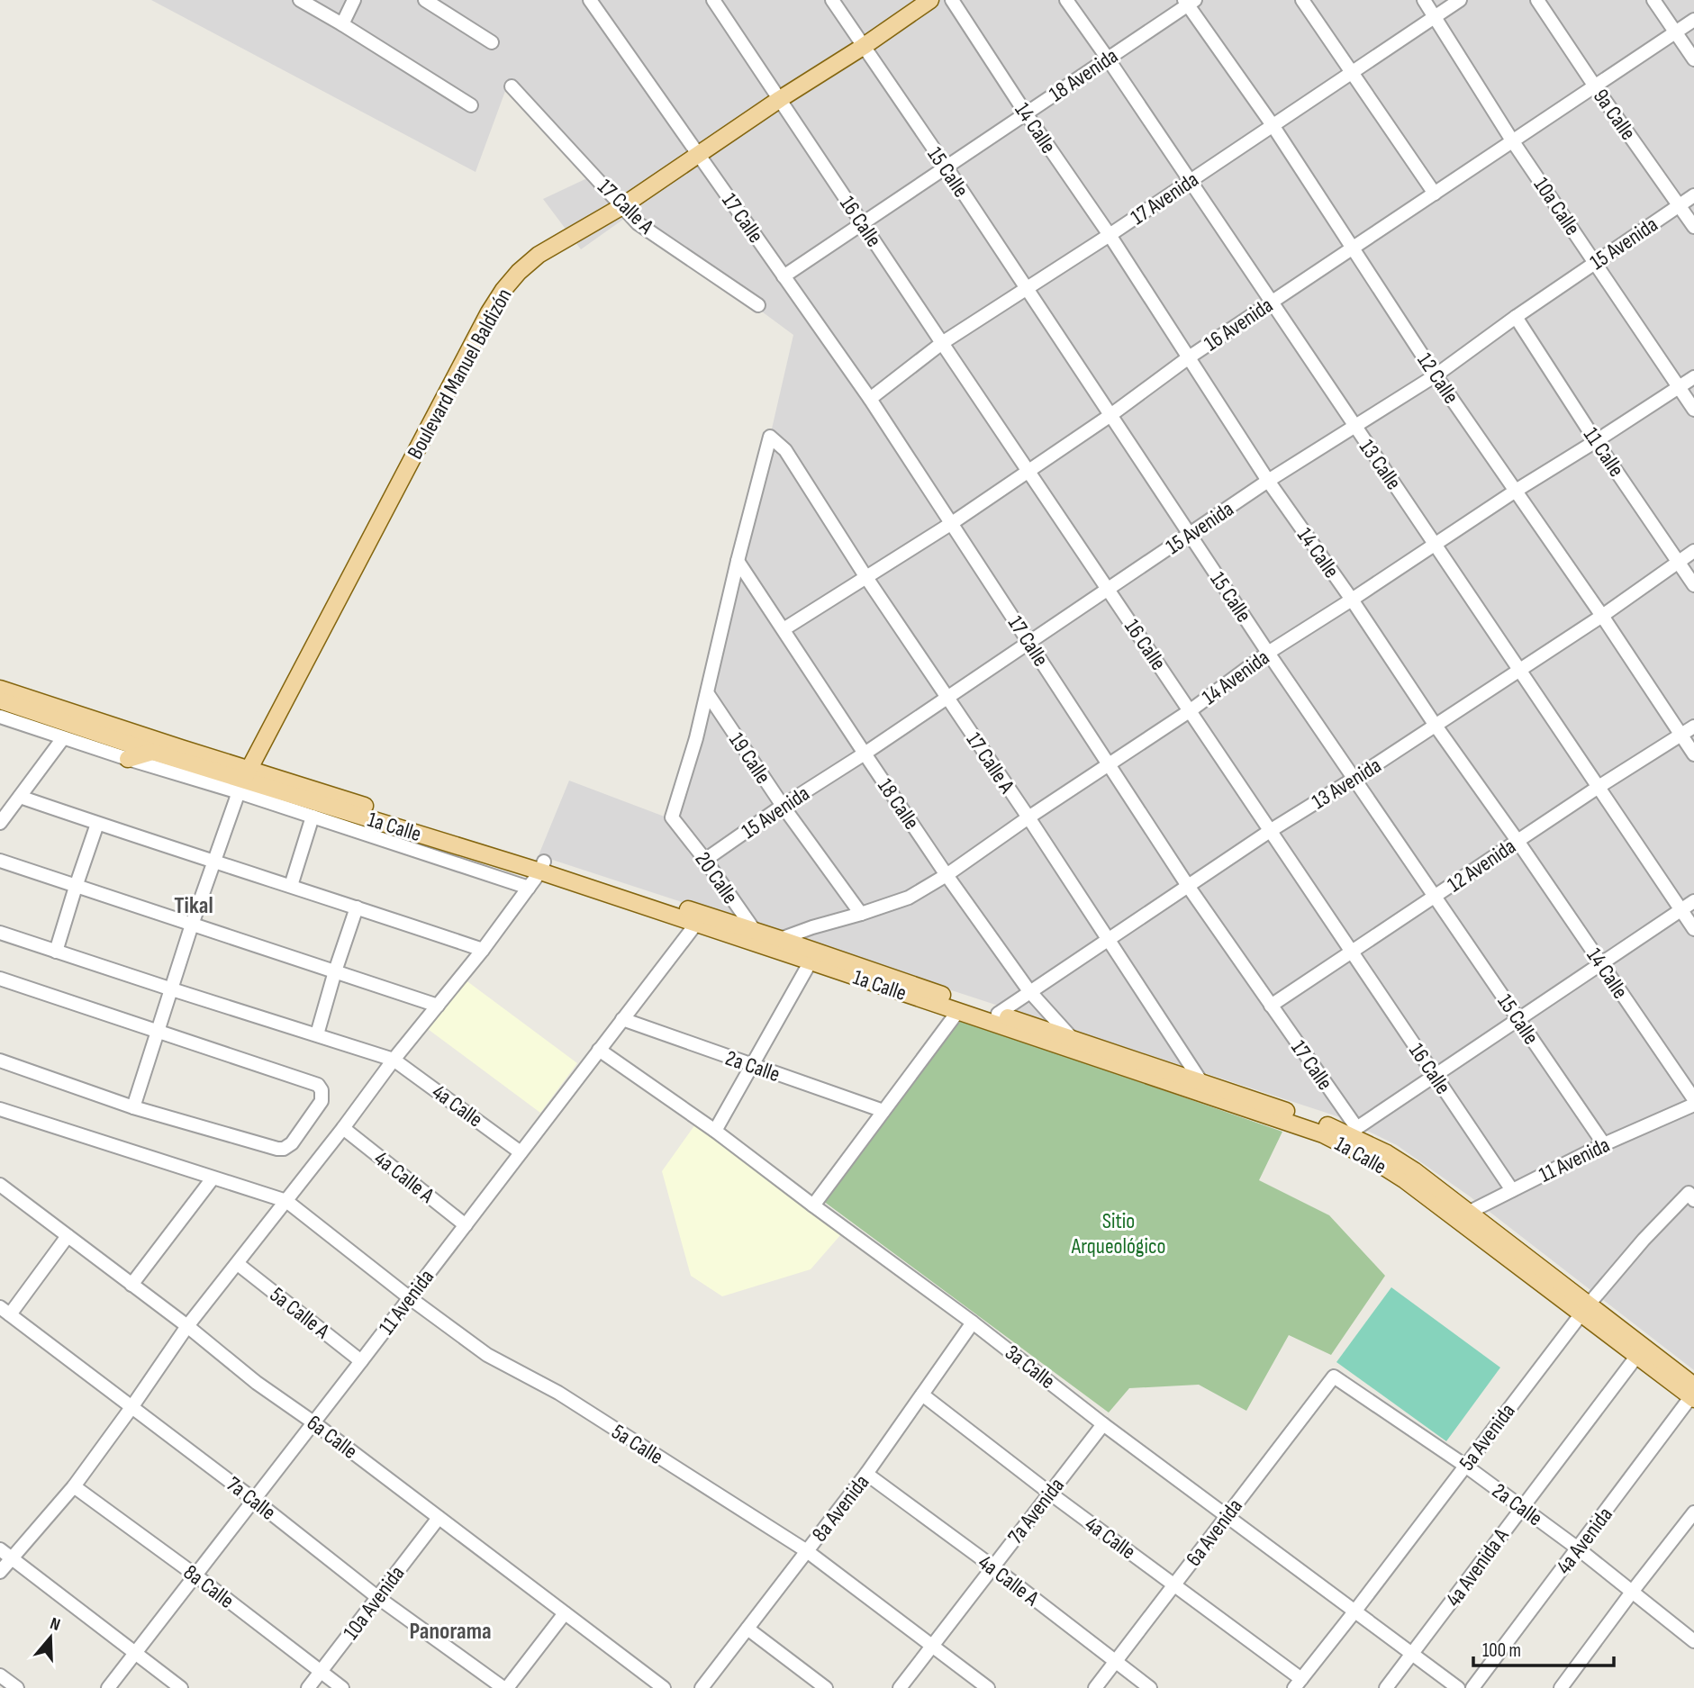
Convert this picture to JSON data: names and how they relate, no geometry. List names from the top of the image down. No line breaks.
{"streets":{"main road":["Boulevard Manuel Baldizón","1a Calle"],"street":["18 Avenida","9a Calle","14 Calle","15 Calle","17 Avenida","17 Calle A","10a Calle","17 Calle","16 Calle","15 Avenida","16 Avenida","12 Calle","11 Calle","13 Calle","14 Avenida","19 Calle","13 Avenida","18 Calle","12 Avenida","20 Calle","2a Calle","4a Calle","11 Avenida","4a Calle A","5a Calle A","3a Calle","6a Calle","5a Avenida","5a Calle","7a Calle","8a Avenida","7a Avenida","6a Avenida","4a Avenida","4a Avenida A","8a Calle","10a Avenida"]},"crossings":[["18 Avenida","14 Calle"],["18 Avenida","15 Calle"],["18 Avenida","17 Calle"],["18 Avenida","16 Calle"],["18 Avenida","12 Calle"],["18 Avenida","13 Calle"],["9a Calle","15 Avenida"],["9a Calle","16 Avenida"],["14 Calle","17 Avenida"],["14 Calle","15 Avenida"],["14 Calle","16 Avenida"],["14 Calle","14 Avenida"],["14 Calle","13 Avenida"],["14 Calle","12 Avenida"],["14 Calle","11 Avenida"],["15 Calle","17 Avenida"],["15 Calle","15 Avenida"],["15 Calle","16 Avenida"],["15 Calle","Boulevard Manuel Baldizón"],["15 Calle","14 Avenida"],["15 Calle","13 Avenida"],["15 Calle","12 Avenida"],["15 Calle","11 Avenida"],["17 Avenida","10a Calle"],["17 Avenida","17 Calle"],["17 Avenida","16 Calle"],["17 Avenida","12 Calle"],["17 Avenida","13 Calle"],["17 Calle A","15 Avenida"],["17 Calle A","16 Avenida"],["17 Calle A","Boulevard Manuel Baldizón"],["17 Calle A","14 Avenida"],["17 Calle A","13 Avenida"],["17 Calle A","18 Calle"],["17 Calle A","1a Calle"],["10a Calle","15 Avenida"],["10a Calle","16 Avenida"],["10a Calle","14 Avenida"],["17 Calle","15 Avenida"],["17 Calle","16 Avenida"],["17 Calle","Boulevard Manuel Baldizón"],["17 Calle","14 Avenida"],["17 Calle","13 Avenida"],["17 Calle","1a Calle"],["17 Calle","12 Avenida"],["16 Calle","15 Avenida"],["16 Calle","16 Avenida"],["16 Calle","Boulevard Manuel Baldizón"],["16 Calle","14 Avenida"],["16 Calle","13 Avenida"],["16 Calle","12 Avenida"],["16 Calle","11 Avenida"],["15 Avenida","12 Calle"],["15 Avenida","11 Calle"],["15 Avenida","13 Calle"],["15 Avenida","19 Calle"],["15 Avenida","18 Calle"],["15 Avenida","20 Calle"],["16 Avenida","12 Calle"],["16 Avenida","13 Calle"],["16 Avenida","18 Calle"],["Boulevard Manuel Baldizón","1a Calle"],["12 Calle","14 Avenida"],["12 Calle","13 Avenida"],["12 Calle","12 Avenida"],["11 Calle","14 Avenida"],["11 Calle","13 Avenida"],["13 Calle","14 Avenida"],["13 Calle","13 Avenida"],["13 Calle","12 Avenida"],["14 Avenida","19 Calle"],["14 Avenida","18 Calle"],["14 Avenida","1a Calle"],["19 Calle","20 Calle"],["13 Avenida","18 Calle"],["13 Avenida","1a Calle"],["18 Calle","1a Calle"],["1a Calle","20 Calle"],["1a Calle","11 Avenida"],["1a Calle","5a Avenida"],["1a Calle","4a Avenida"],["1a Calle","4a Avenida A"],["2a Calle","11 Avenida"],["2a Calle","5a Avenida"],["2a Calle","6a Avenida"],["2a Calle","4a Avenida"],["2a Calle","4a Avenida A"],["4a Calle","11 Avenida"],["4a Calle","5a Avenida"],["4a Calle","8a Avenida"],["4a Calle","7a Avenida"],["4a Calle","6a Avenida"],["11 Avenida","4a Calle A"],["11 Avenida","5a Calle A"],["11 Avenida","3a Calle"],["11 Avenida","6a Calle"],["11 Avenida","5a Calle"],["11 Avenida","7a Calle"],["11 Avenida","8a Calle"],["4a Calle A","8a Avenida"],["4a Calle A","7a Avenida"],["4a Calle A","6a Avenida"],["3a Calle","5a Avenida"],["3a Calle","8a Avenida"],["3a Calle","7a Avenida"],["3a Calle","6a Avenida"],["3a Calle","4a Avenida A"],["6a Calle","10a Avenida"],["5a Calle","8a Avenida"],["5a Calle","7a Avenida"],["7a Calle","10a Avenida"],["8a Calle","10a Avenida"]],"districts":["Tikal","Panorama"],"parks":["Sitio Arqueológico"],"scale_bar":"100 m","north":"top"}
